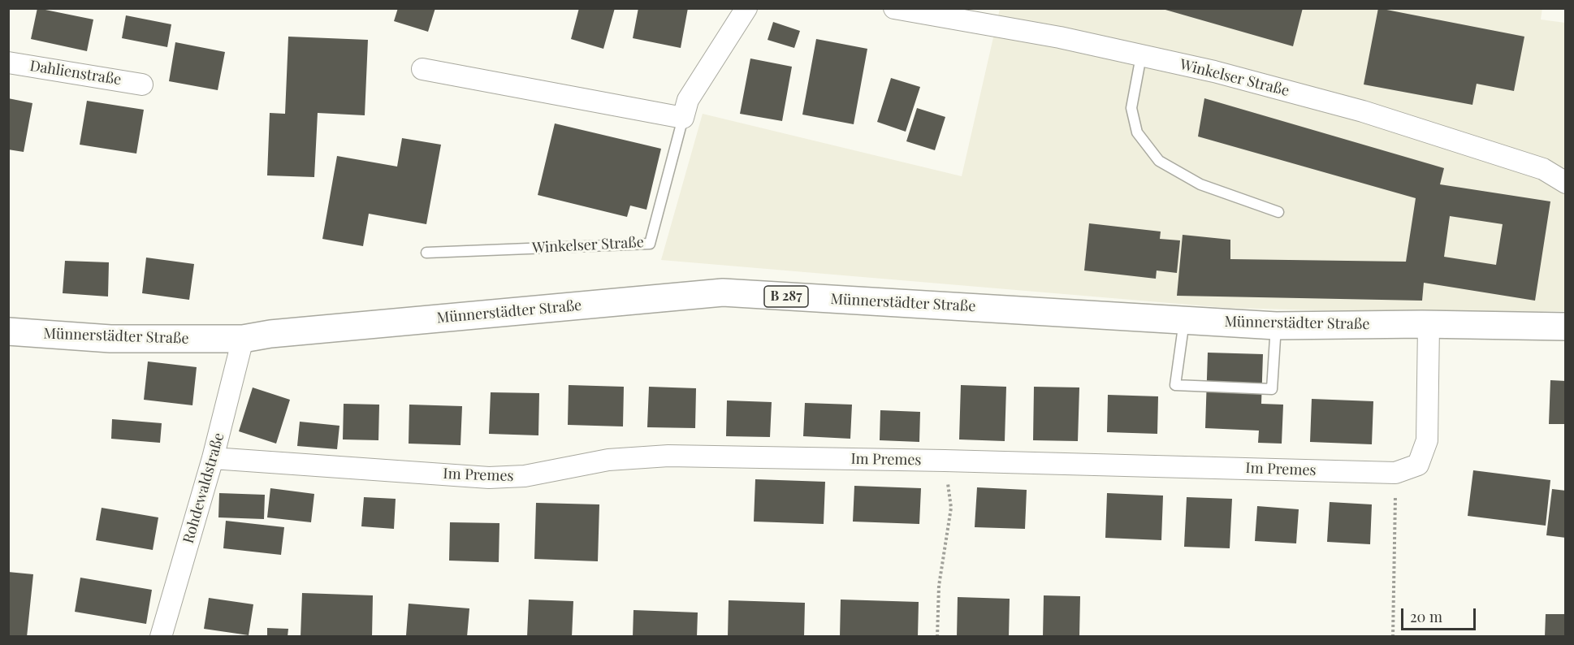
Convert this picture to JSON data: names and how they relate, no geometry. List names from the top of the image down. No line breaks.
{"streets":{"main road":["B 287","Münnerstädter Straße"],"street":["Dahlienstraße","Winkelser Straße","Im Premes","Rohdewaldstraße"]},"crossings":[["Münnerstädter Straße","Im Premes"],["Münnerstädter Straße","Rohdewaldstraße"],["Im Premes","Rohdewaldstraße"]],"scale_bar":"20 m"}
